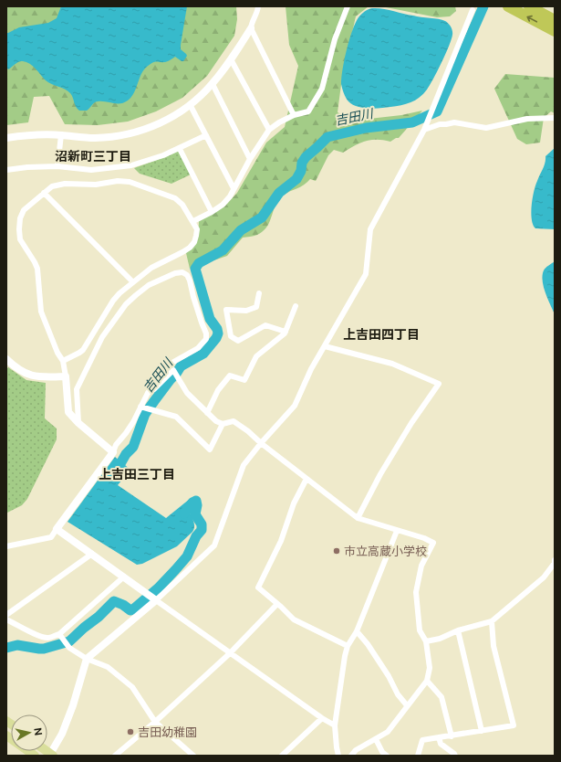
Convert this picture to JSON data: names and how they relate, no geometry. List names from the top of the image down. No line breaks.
{"districts":["沼新町三丁目","上吉田四丁目","上吉田三丁目"],"water":["吉田川"],"places":["市立高蔵小学校","吉田幼稚園"],"north":"right"}
